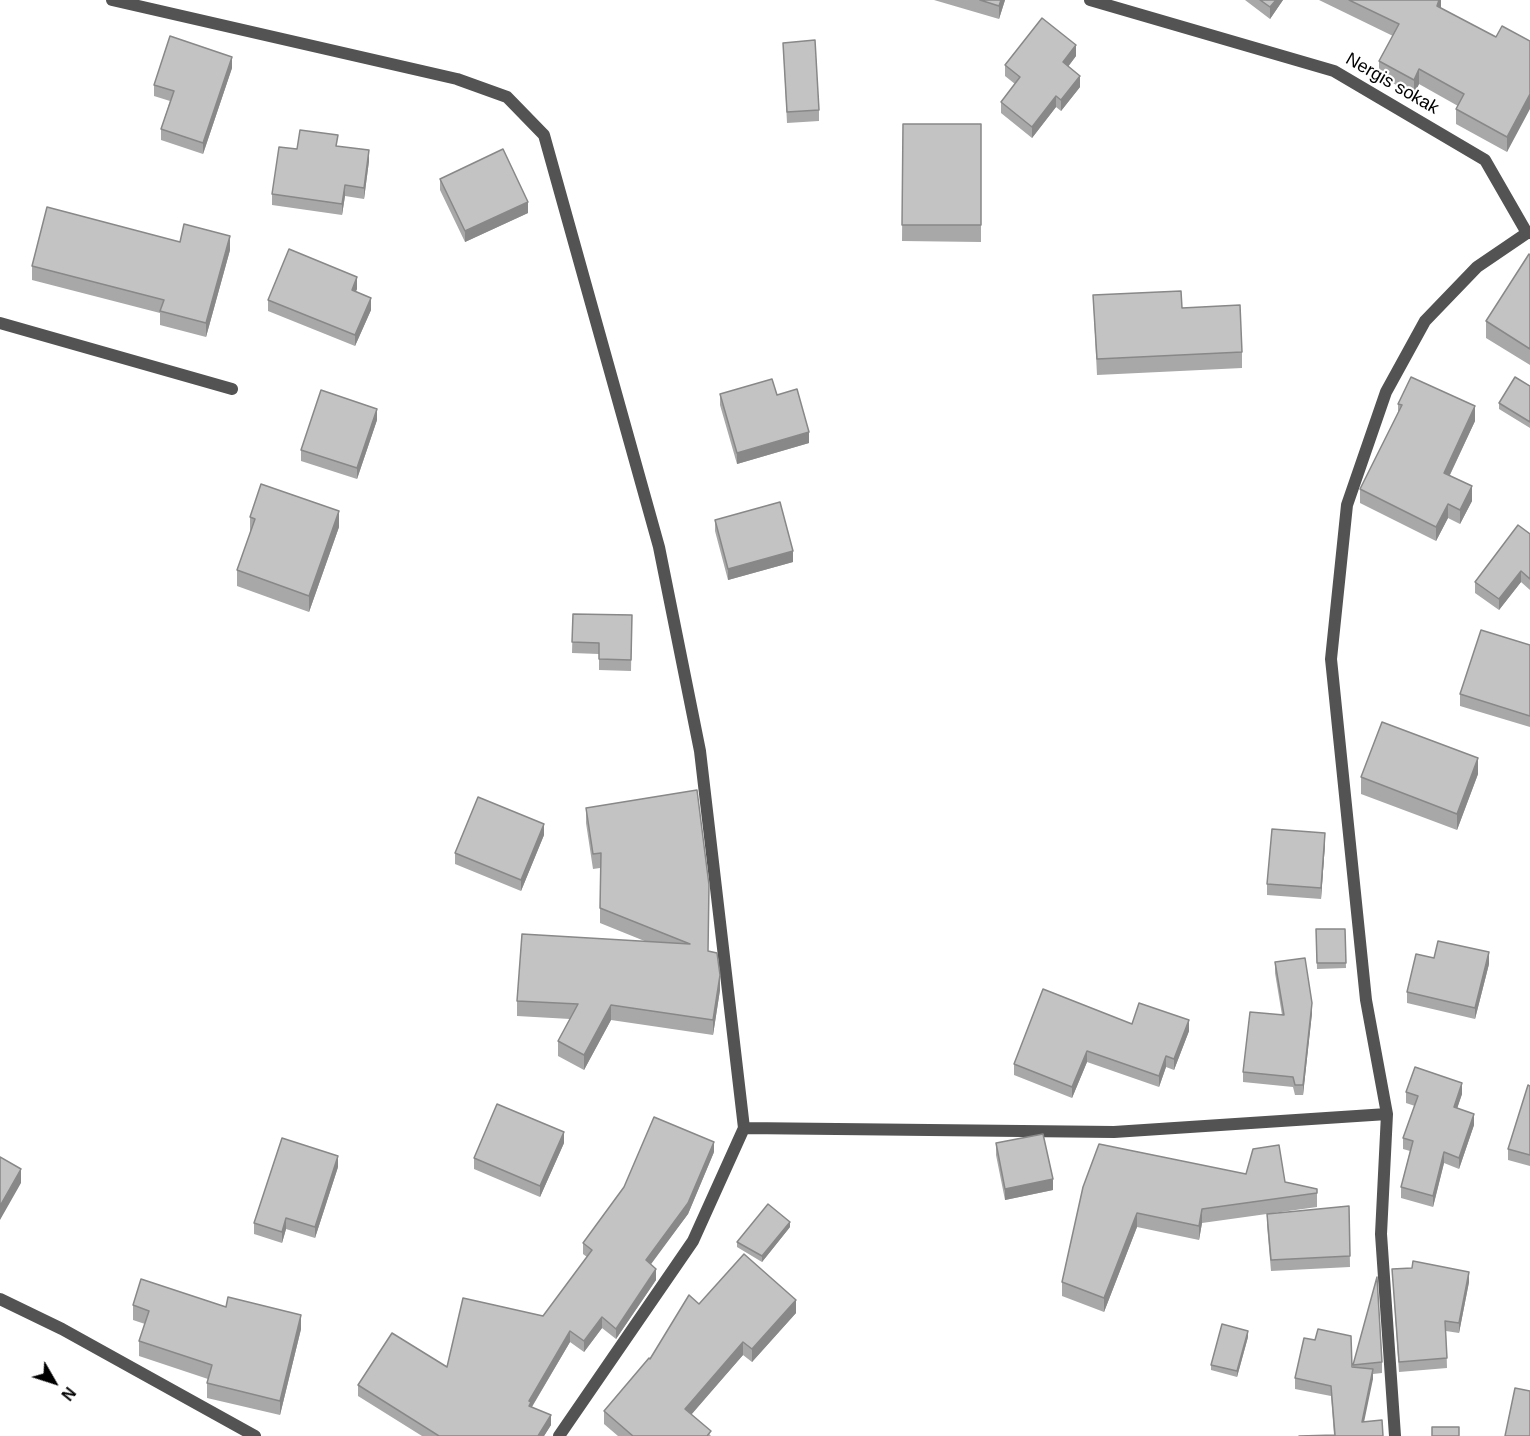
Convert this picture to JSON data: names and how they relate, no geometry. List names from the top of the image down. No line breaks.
{"streets":{"street":["Nergis sokak"]},"north":"bottom right"}
